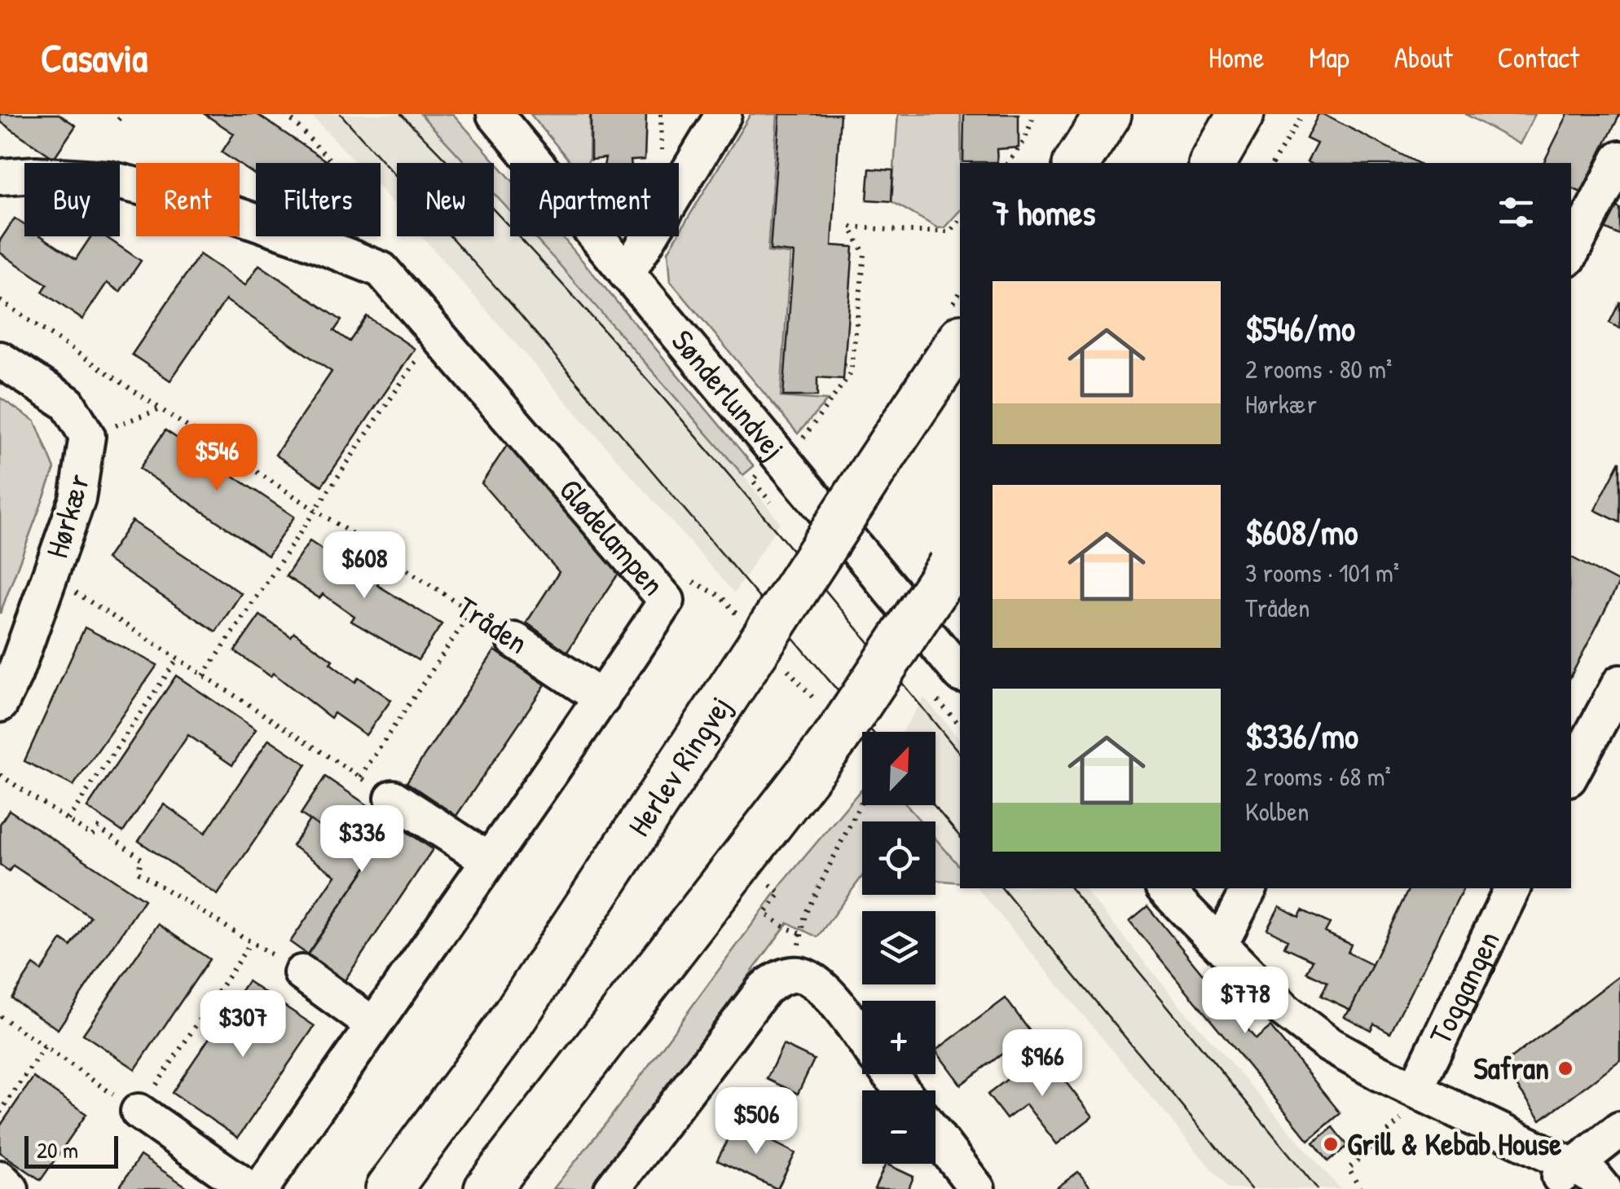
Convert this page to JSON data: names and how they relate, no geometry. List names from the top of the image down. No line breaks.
{"streets":{"main road":["Herlev Ringvej"],"street":["Sønderlundvej","Hørkær","Glødelampen","Tråden","Toggangen"]},"crossings":[["Glødelampen","Tråden"]],"places":["Safran","Grill & Kebab House"],"scale_bar":"20 m","north":"top right","page":{"header":"Casavia","nav":["Home","Map","About","Contact"],"chip":["Buy","Rent","Filters","New","Apartment"],"heading":"7 homes","list":[{"name":"$546/mo","note":"2 rooms · 80 m² · Hørkær"},{"name":"$608/mo","note":"3 rooms · 101 m² · Tråden"},{"name":"$336/mo","note":"2 rooms · 68 m² · Kolben"}],"price":["$546","$608","$336","$778","$307","$966","$506"],"map_buttons":["+","−"],"scale":"20 m"}}
